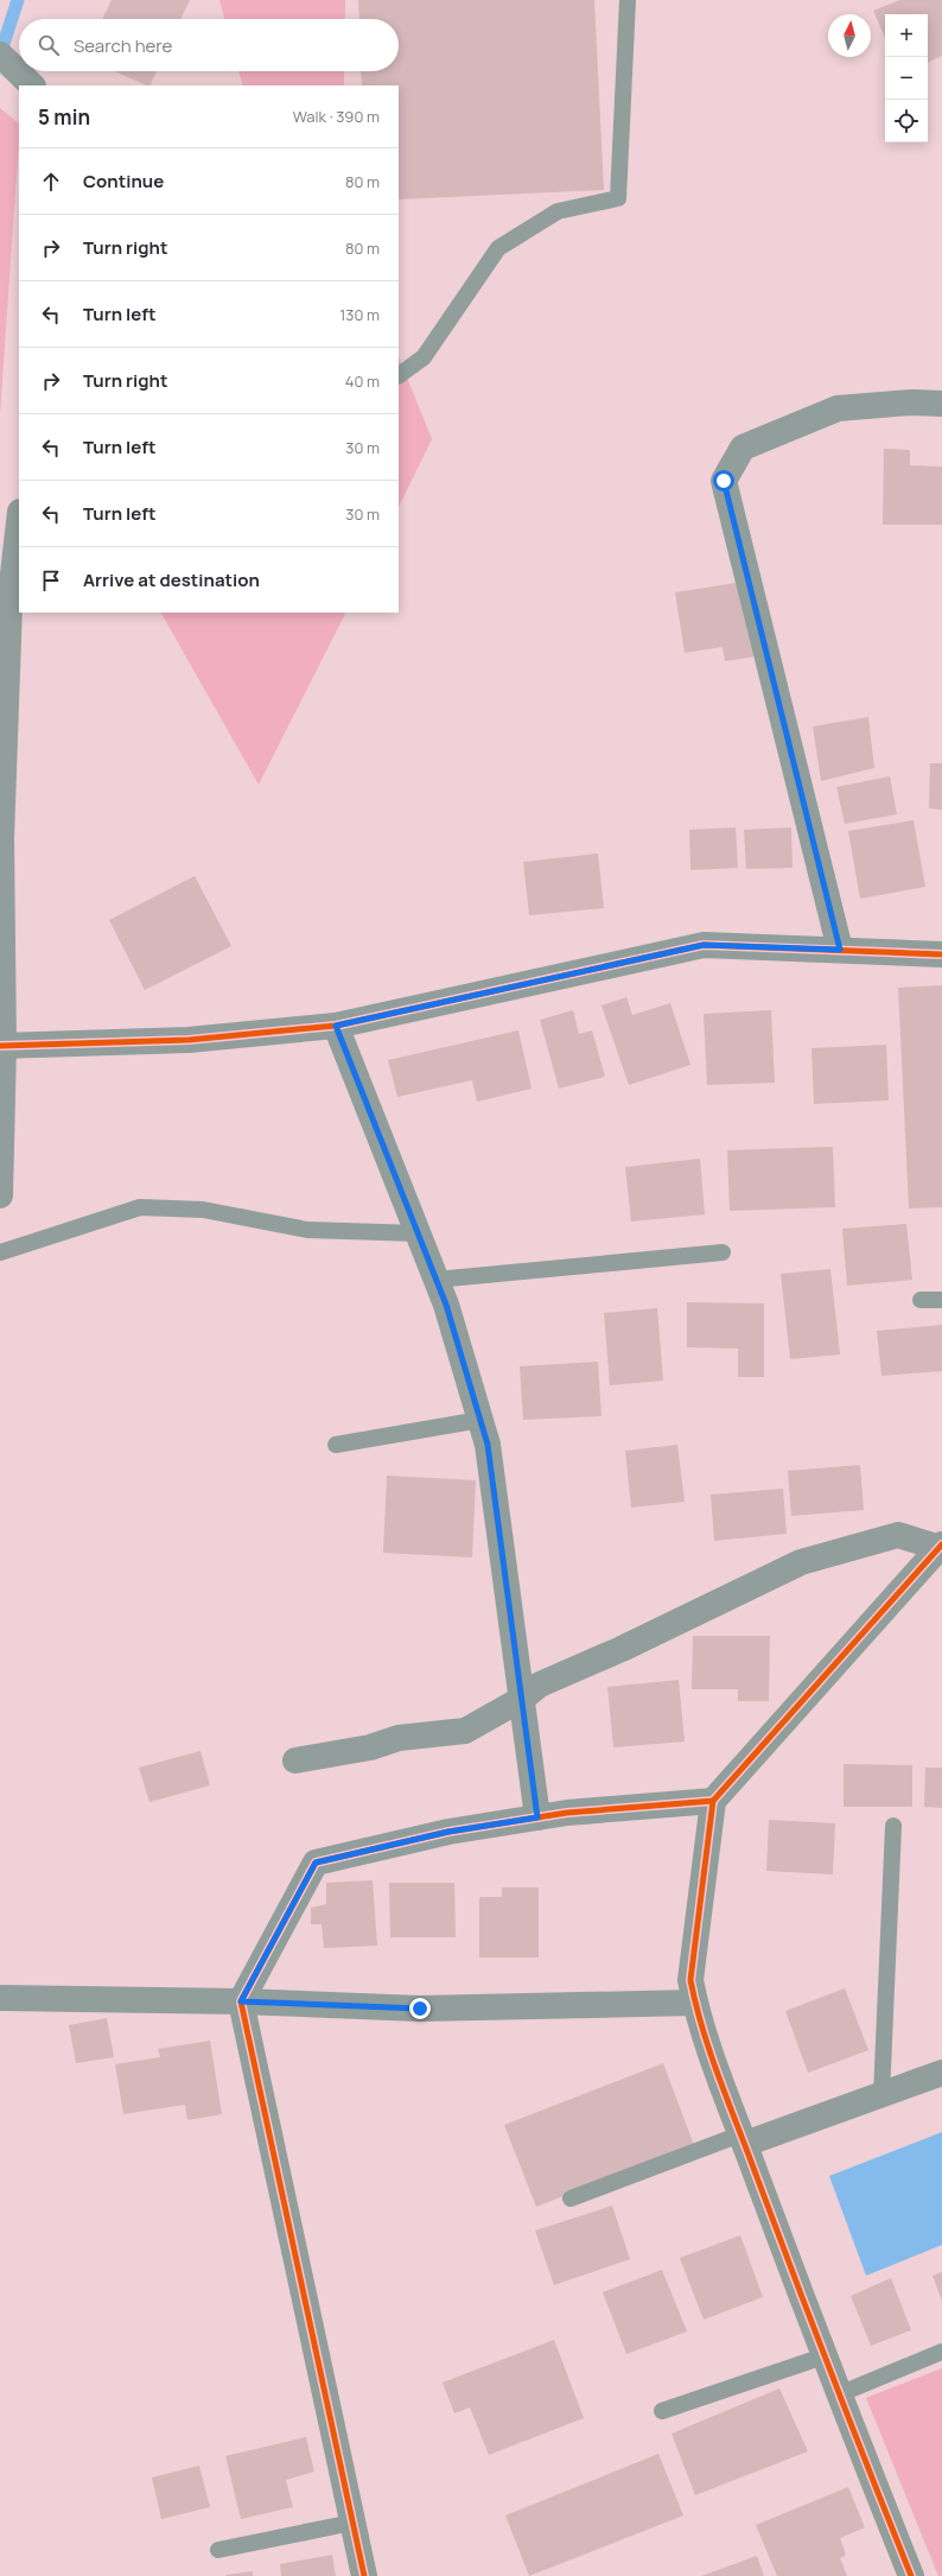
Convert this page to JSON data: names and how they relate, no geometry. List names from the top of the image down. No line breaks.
{"north":"top","page":{"map_buttons":["+","−"],"search":"Search here","heading":["5 min","Walk · 390 m"],"list":[["Continue","80 m"],["Turn right","80 m"],["Turn left","130 m"],["Turn right","40 m"],["Turn left","30 m"],["Turn left","30 m"],"Arrive at destination"]}}
